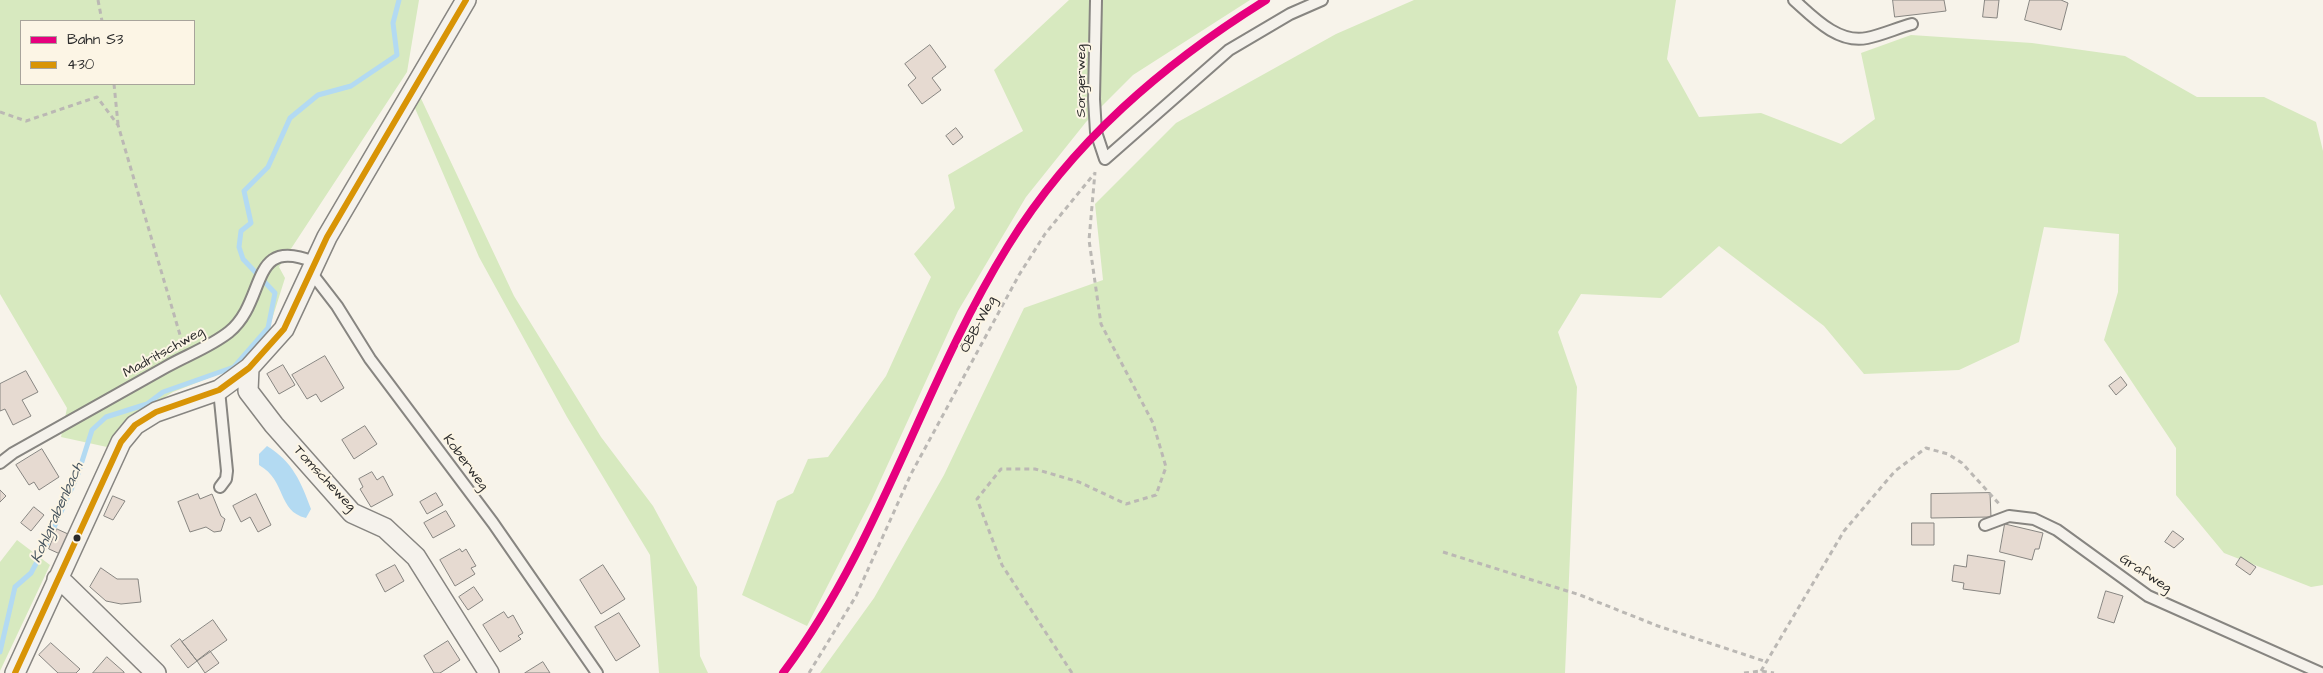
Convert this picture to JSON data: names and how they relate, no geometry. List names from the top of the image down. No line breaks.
{"streets":{"street":["Tomscheweg"],"lane":["Sorgerweg","Madritschweg","Koberweg","Grafweg"],"path":["ÖBB-Weg"]},"crossings":[["Sorgerweg","ÖBB-Weg"],["Madritschweg","Koberweg"]],"water":["Kohlgrabenbach"],"lines":["rail line S3","transit line 430"],"legend":["Bahn S3","430"]}
